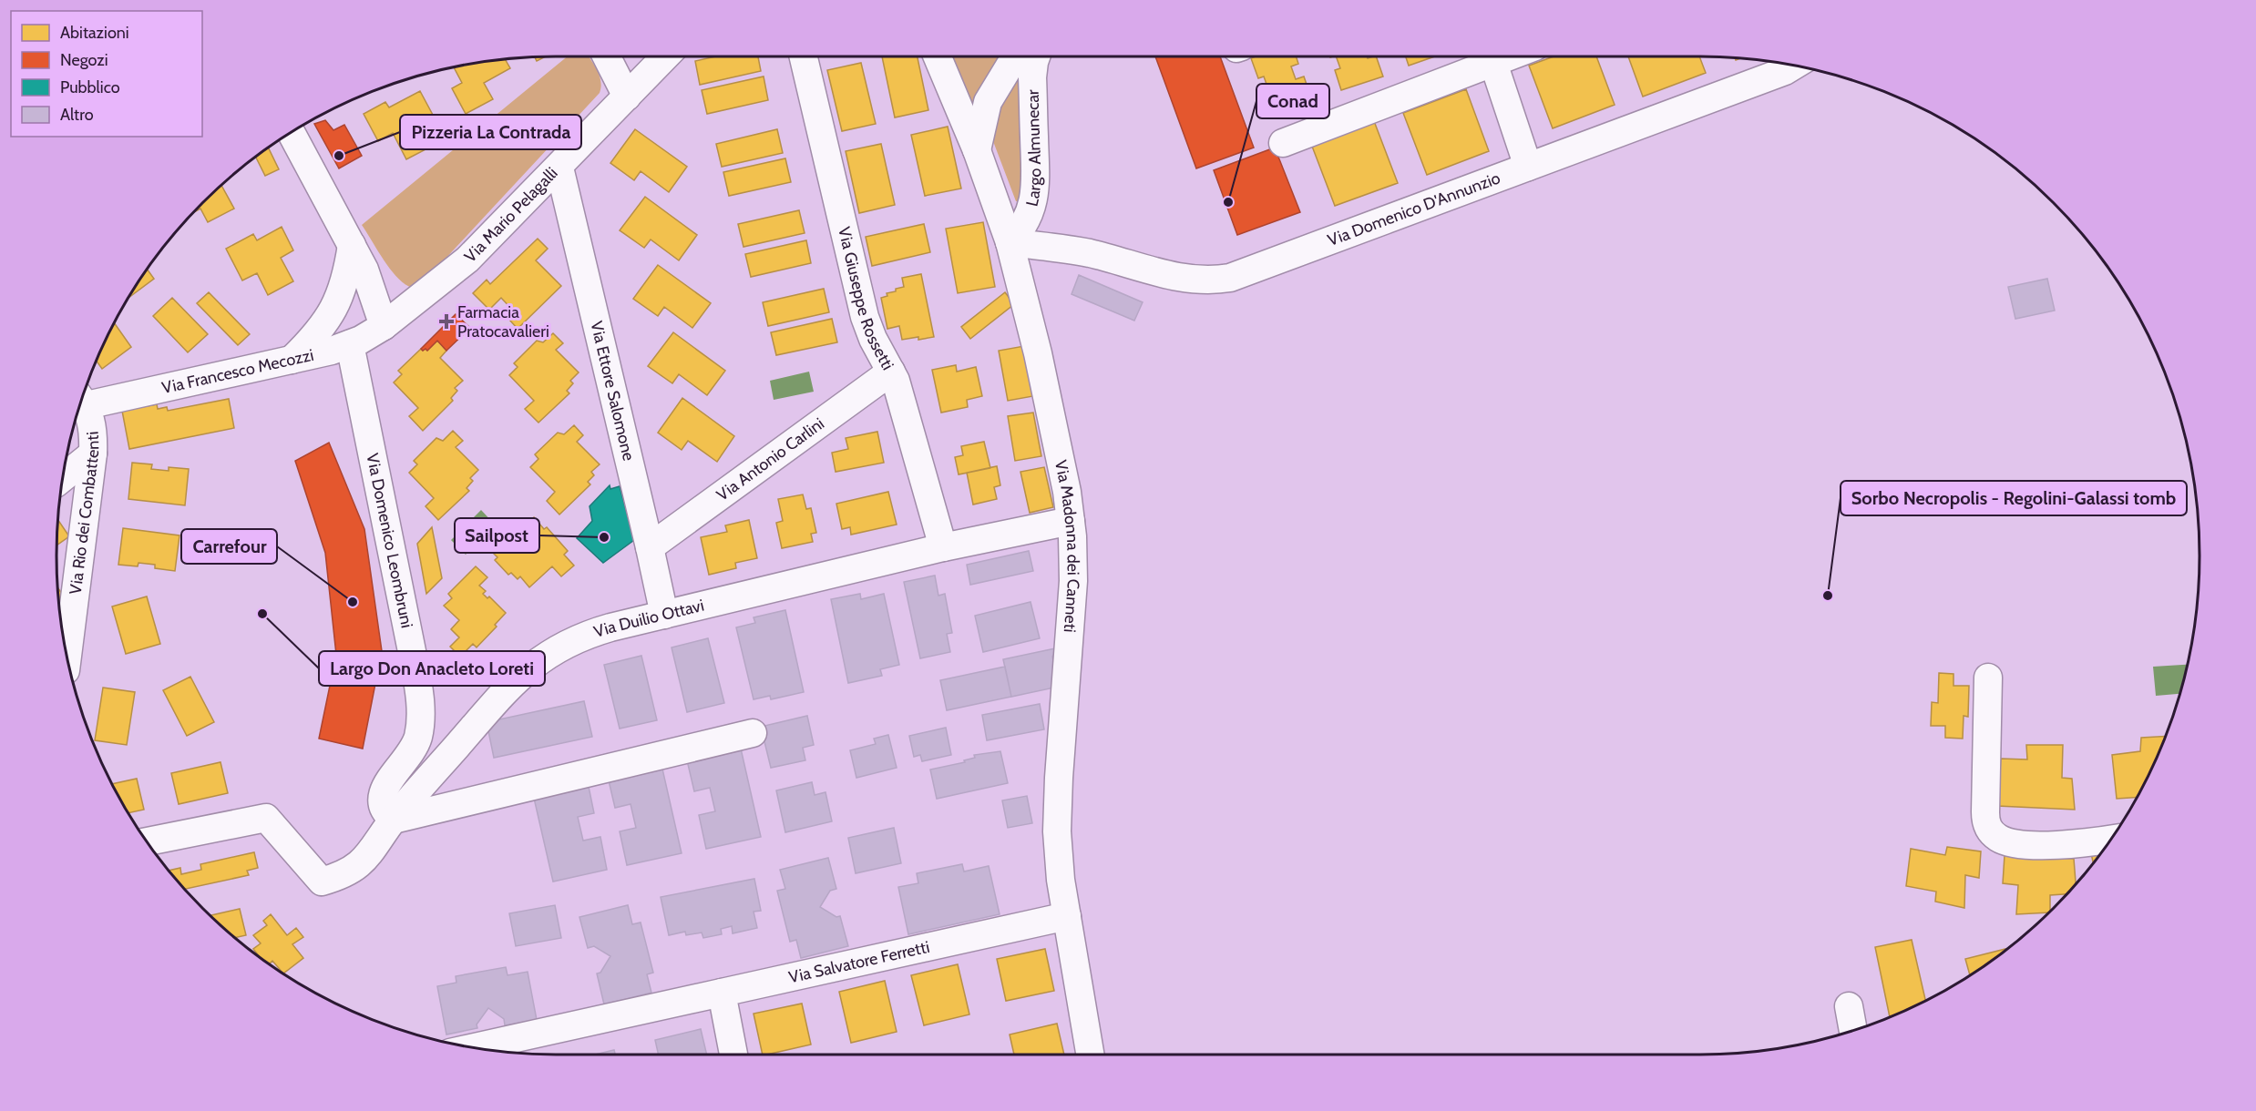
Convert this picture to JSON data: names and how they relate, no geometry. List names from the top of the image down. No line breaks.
{"streets":{"street":["Largo Almunecar","Via Domenico D'Annunzio","Via Mario Pelagalli","Via Giuseppe Rossetti","Via Francesco Mecozzi","Via Ettore Salomone","Via Antonio Carlini","Via Rio dei Combattenti","Via Domenico Leombruni","Via Madonna dei Canneti","Via Duilio Ottavi","Via Salvatore Ferretti"]},"crossings":[["Largo Almunecar","Via Domenico D'Annunzio"],["Largo Almunecar","Via Madonna dei Canneti"],["Via Domenico D'Annunzio","Via Madonna dei Canneti"],["Via Mario Pelagalli","Via Francesco Mecozzi"],["Via Mario Pelagalli","Via Ettore Salomone"],["Via Giuseppe Rossetti","Via Antonio Carlini"],["Via Giuseppe Rossetti","Via Duilio Ottavi"],["Via Francesco Mecozzi","Via Domenico Leombruni"],["Via Ettore Salomone","Via Antonio Carlini"],["Via Ettore Salomone","Via Duilio Ottavi"],["Via Domenico Leombruni","Via Duilio Ottavi"],["Via Madonna dei Canneti","Via Duilio Ottavi"],["Via Madonna dei Canneti","Via Salvatore Ferretti"]],"places":{"other":["Pizzeria La Contrada","Conad","Sailpost","Sorbo Necropolis - Regolini-Galassi tomb","Carrefour","Largo Don Anacleto Loreti"],"health":["Farmacia Pratocavalieri"]},"legend":["Abitazioni","Negozi","Pubblico","Altro"]}
